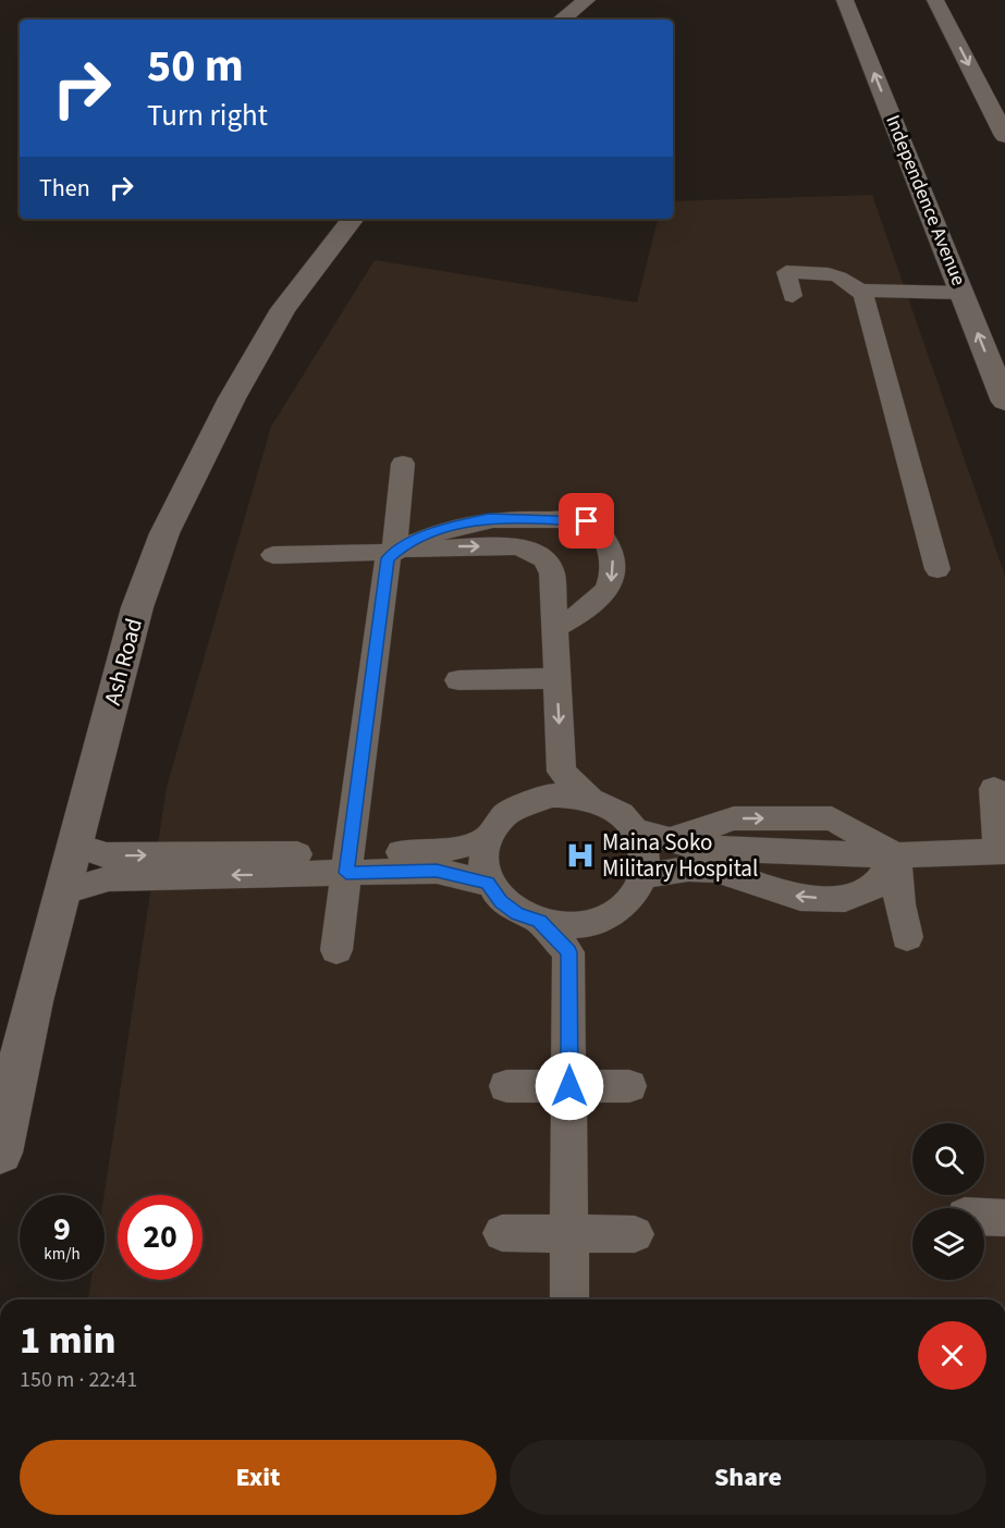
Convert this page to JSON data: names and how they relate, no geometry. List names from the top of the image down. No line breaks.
{"streets":{"main road":["Independence Avenue","Ash Road"]},"places":{"hospital":["Maina Soko Military Hospital"]},"page":{"turn":["50 m","Turn right"],"then":"Then","speed":"9 km/h","limit":"20","heading":["1 min","150 m · 22:41"],"buttons":["Exit","Share"]}}
